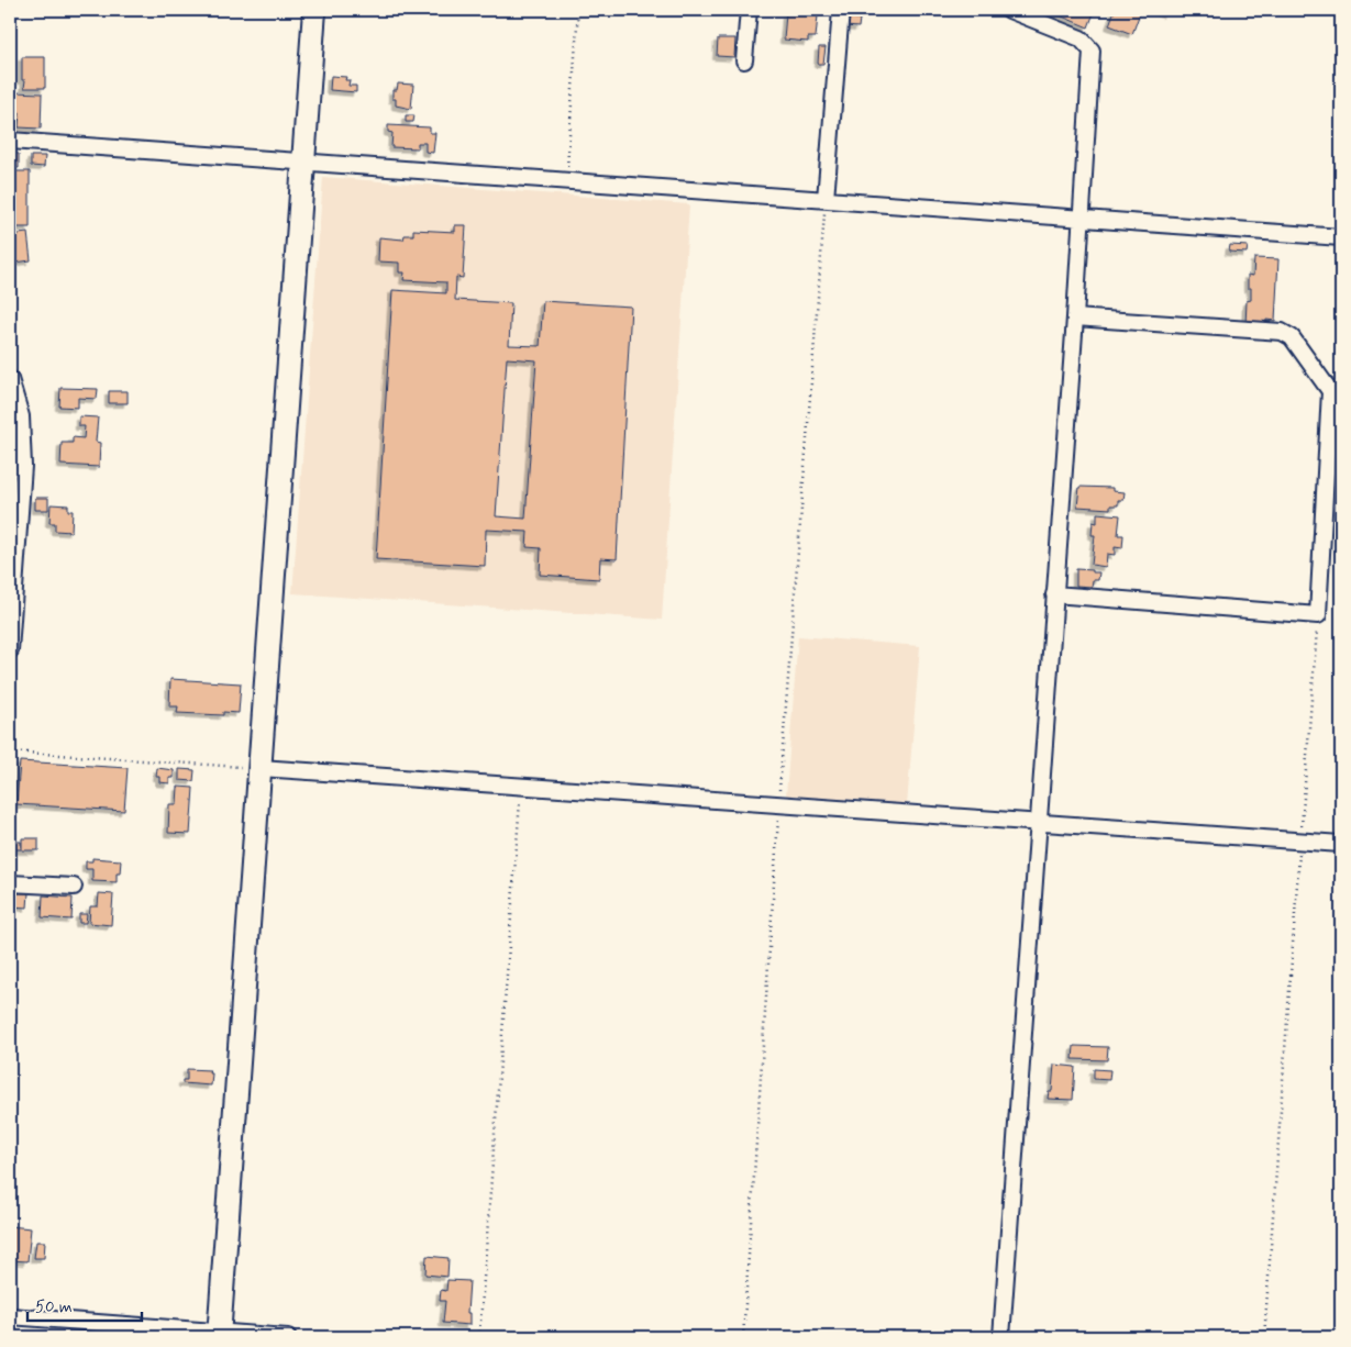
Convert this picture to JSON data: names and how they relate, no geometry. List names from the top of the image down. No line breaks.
{"scale_bar":"50 m"}
